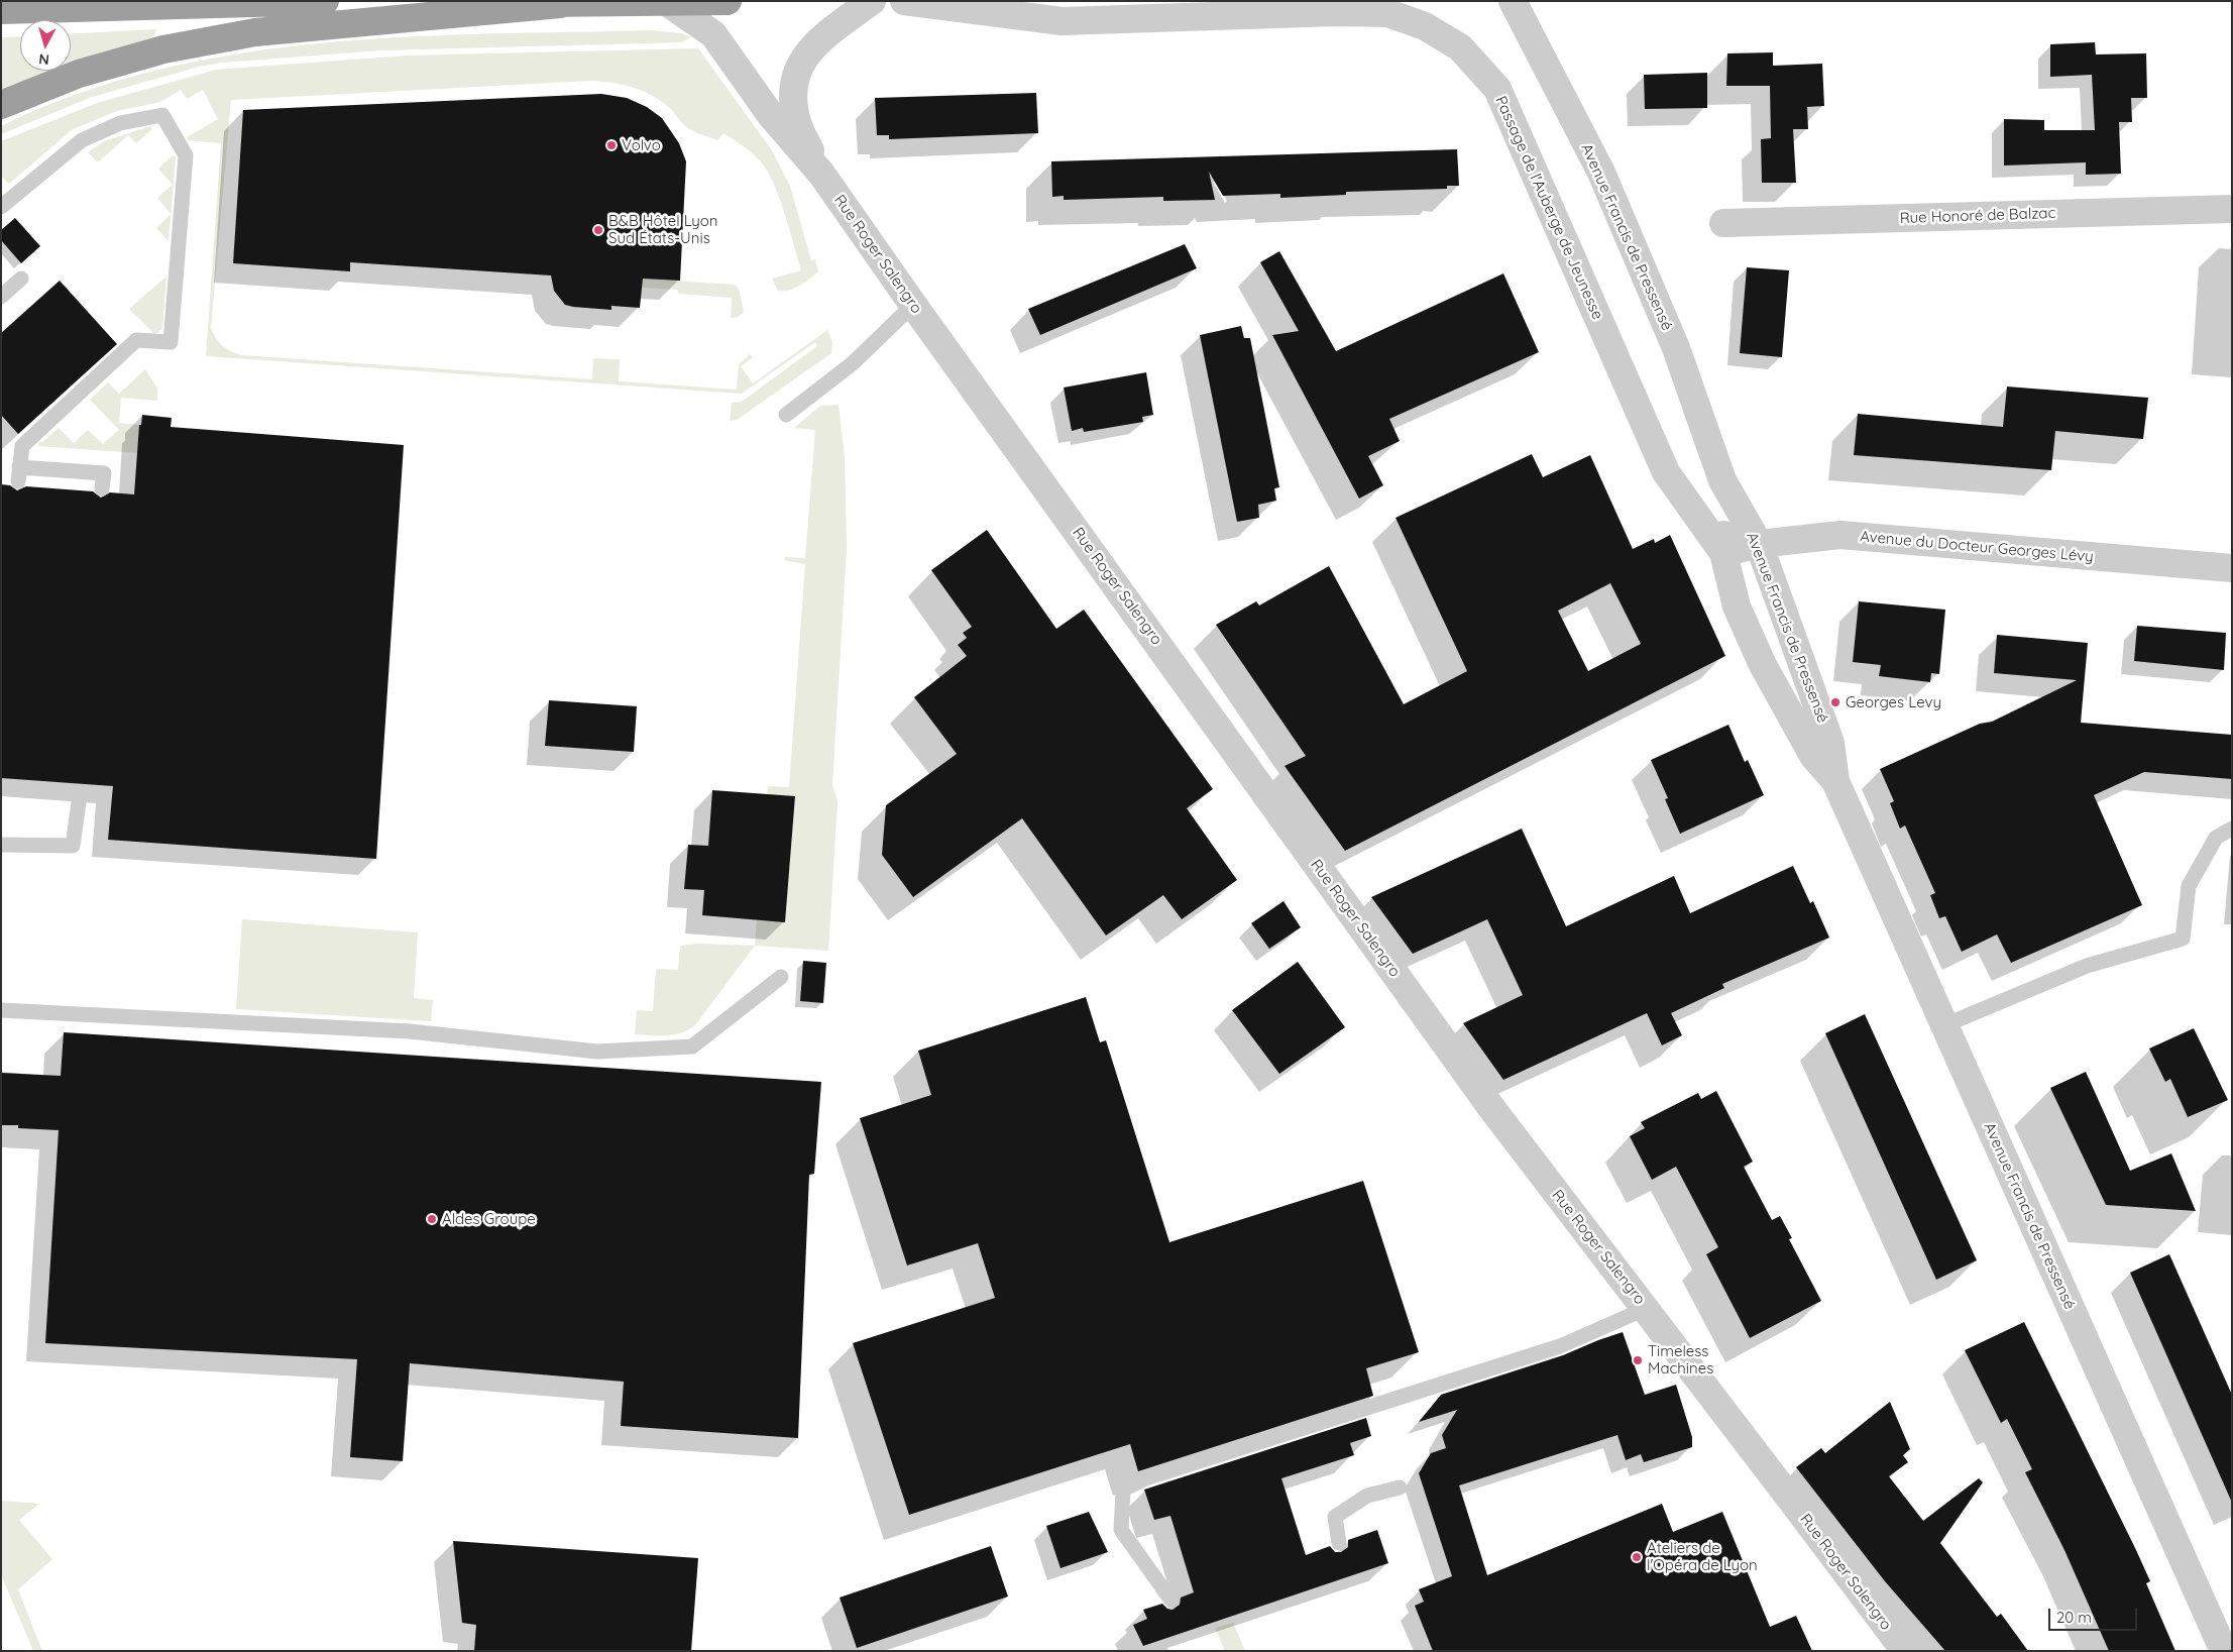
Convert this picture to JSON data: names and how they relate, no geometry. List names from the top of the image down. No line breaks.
{"streets":{"street":["Passage de l'Auberge de Jeunesse","Rue Honoré de Balzac","Avenue Francis de Pressensé","Rue Roger Salengro","Avenue du Docteur Georges Lévy"]},"crossings":[["Passage de l'Auberge de Jeunesse","Avenue Francis de Pressensé"],["Passage de l'Auberge de Jeunesse","Avenue du Docteur Georges Lévy"],["Avenue Francis de Pressensé","Avenue du Docteur Georges Lévy"]],"places":["Volvo","B&B Hôtel Lyon Sud États-Unis","Georges Levy","Aldes Groupe","Timeless Machines","Ateliers de l'Opéra de Lyon"],"scale_bar":"20 m","north":"bottom"}
